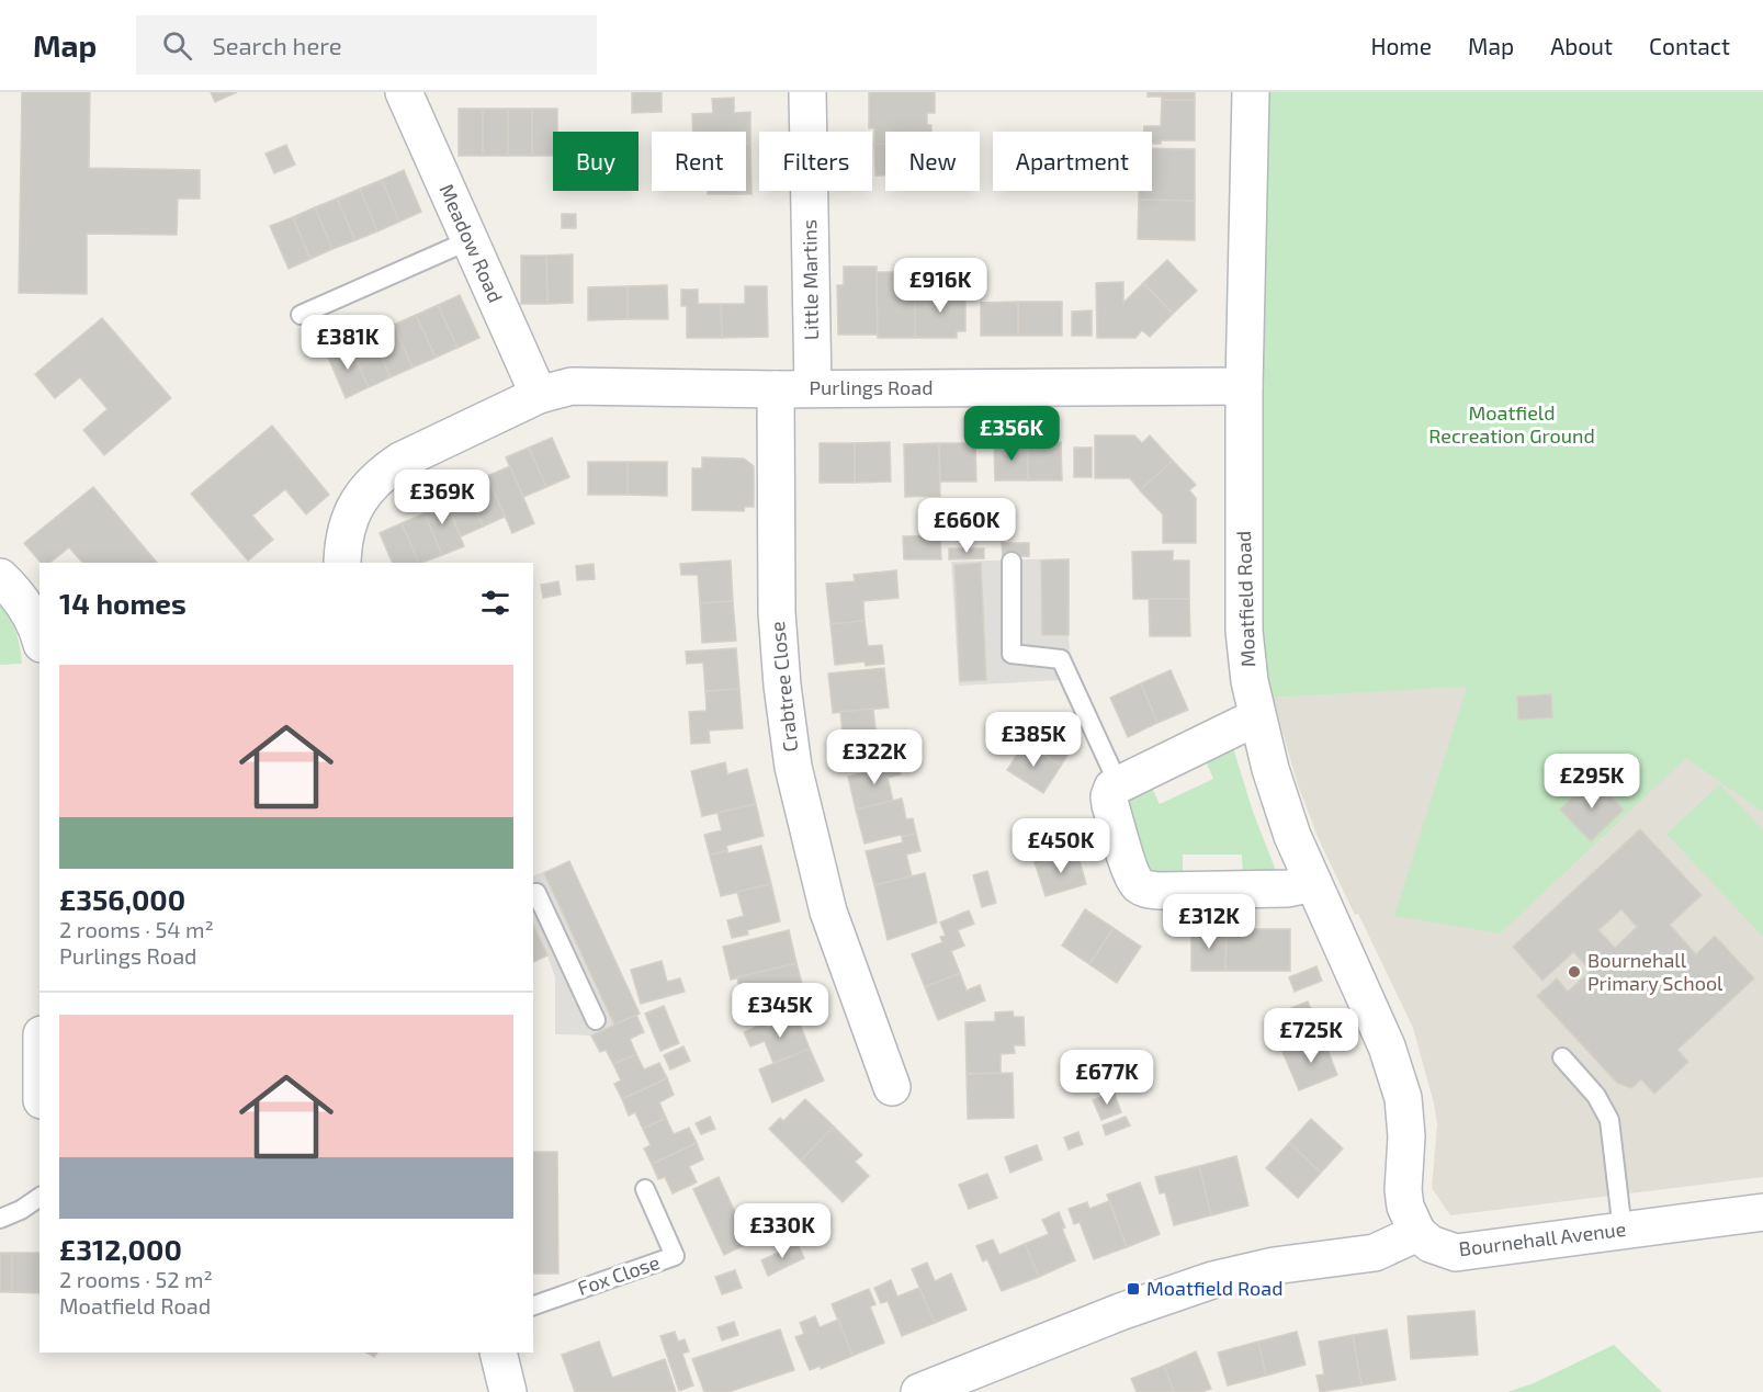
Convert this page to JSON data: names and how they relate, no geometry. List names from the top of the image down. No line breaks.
{"streets":{"street":["Meadow Road","Little Martins","Purlings Road","Moatfield Road","Crabtree Close","Bournehall Avenue"],"lane":["Fox Close"]},"crossings":[["Meadow Road","Purlings Road"],["Little Martins","Purlings Road"],["Purlings Road","Moatfield Road"],["Purlings Road","Crabtree Close"],["Moatfield Road","Bournehall Avenue"]],"parks":["Moatfield Recreation Ground"],"places":{"other":["Bournehall Primary School"],"transit":["Moatfield Road"]},"page":{"header":"Map","search":"Search here","nav":["Home","Map","About","Contact"],"chip":["Buy","Rent","Filters","New","Apartment"],"price":["£916K","£381K","£356K","£369K","£660K","£385K","£322K","£295K","£450K","£312K","£345K","£725K","£677K","£330K"],"heading":"14 homes","list":[{"name":"£356,000","note":"2 rooms · 54 m² · Purlings Road"},{"name":"£312,000","note":"2 rooms · 52 m² · Moatfield Road"}]}}
